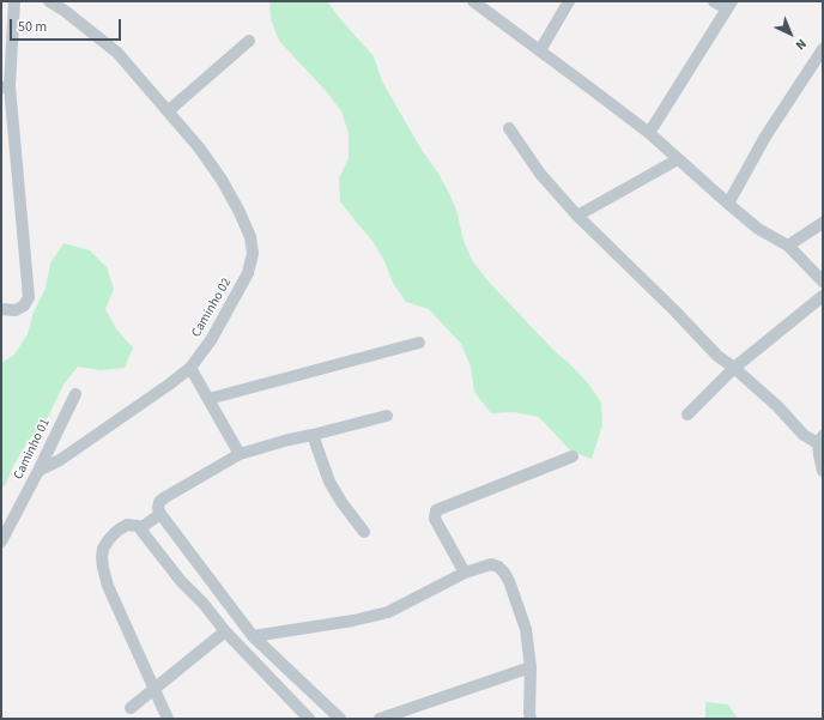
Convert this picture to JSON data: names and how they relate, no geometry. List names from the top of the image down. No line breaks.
{"streets":{"street":["Caminho 02","Caminho 01"]},"crossings":[["Caminho 02","Caminho 01"]],"scale_bar":"50 m","north":"bottom right"}
